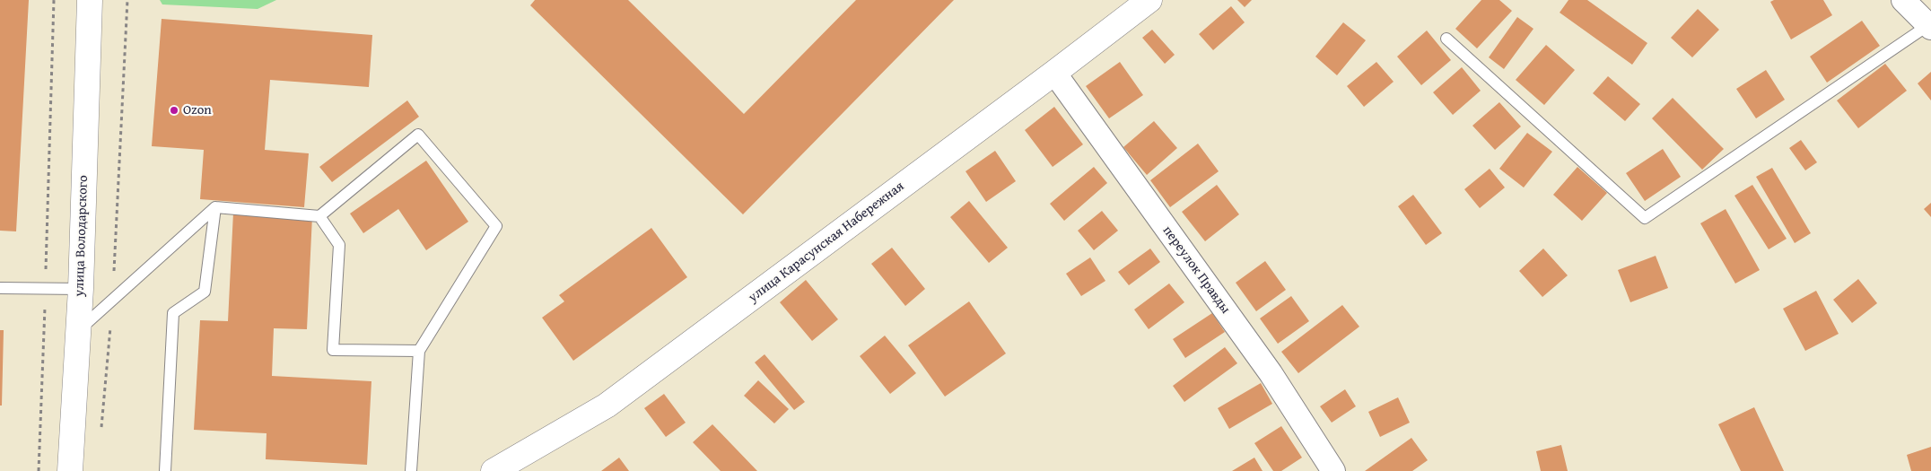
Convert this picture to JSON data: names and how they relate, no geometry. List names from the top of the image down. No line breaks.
{"streets":{"street":["улица Володарского","улица Карасунская Набережная","переулок Правды"]},"crossings":[["улица Карасунская Набережная","переулок Правды"]],"places":["Ozon"]}
